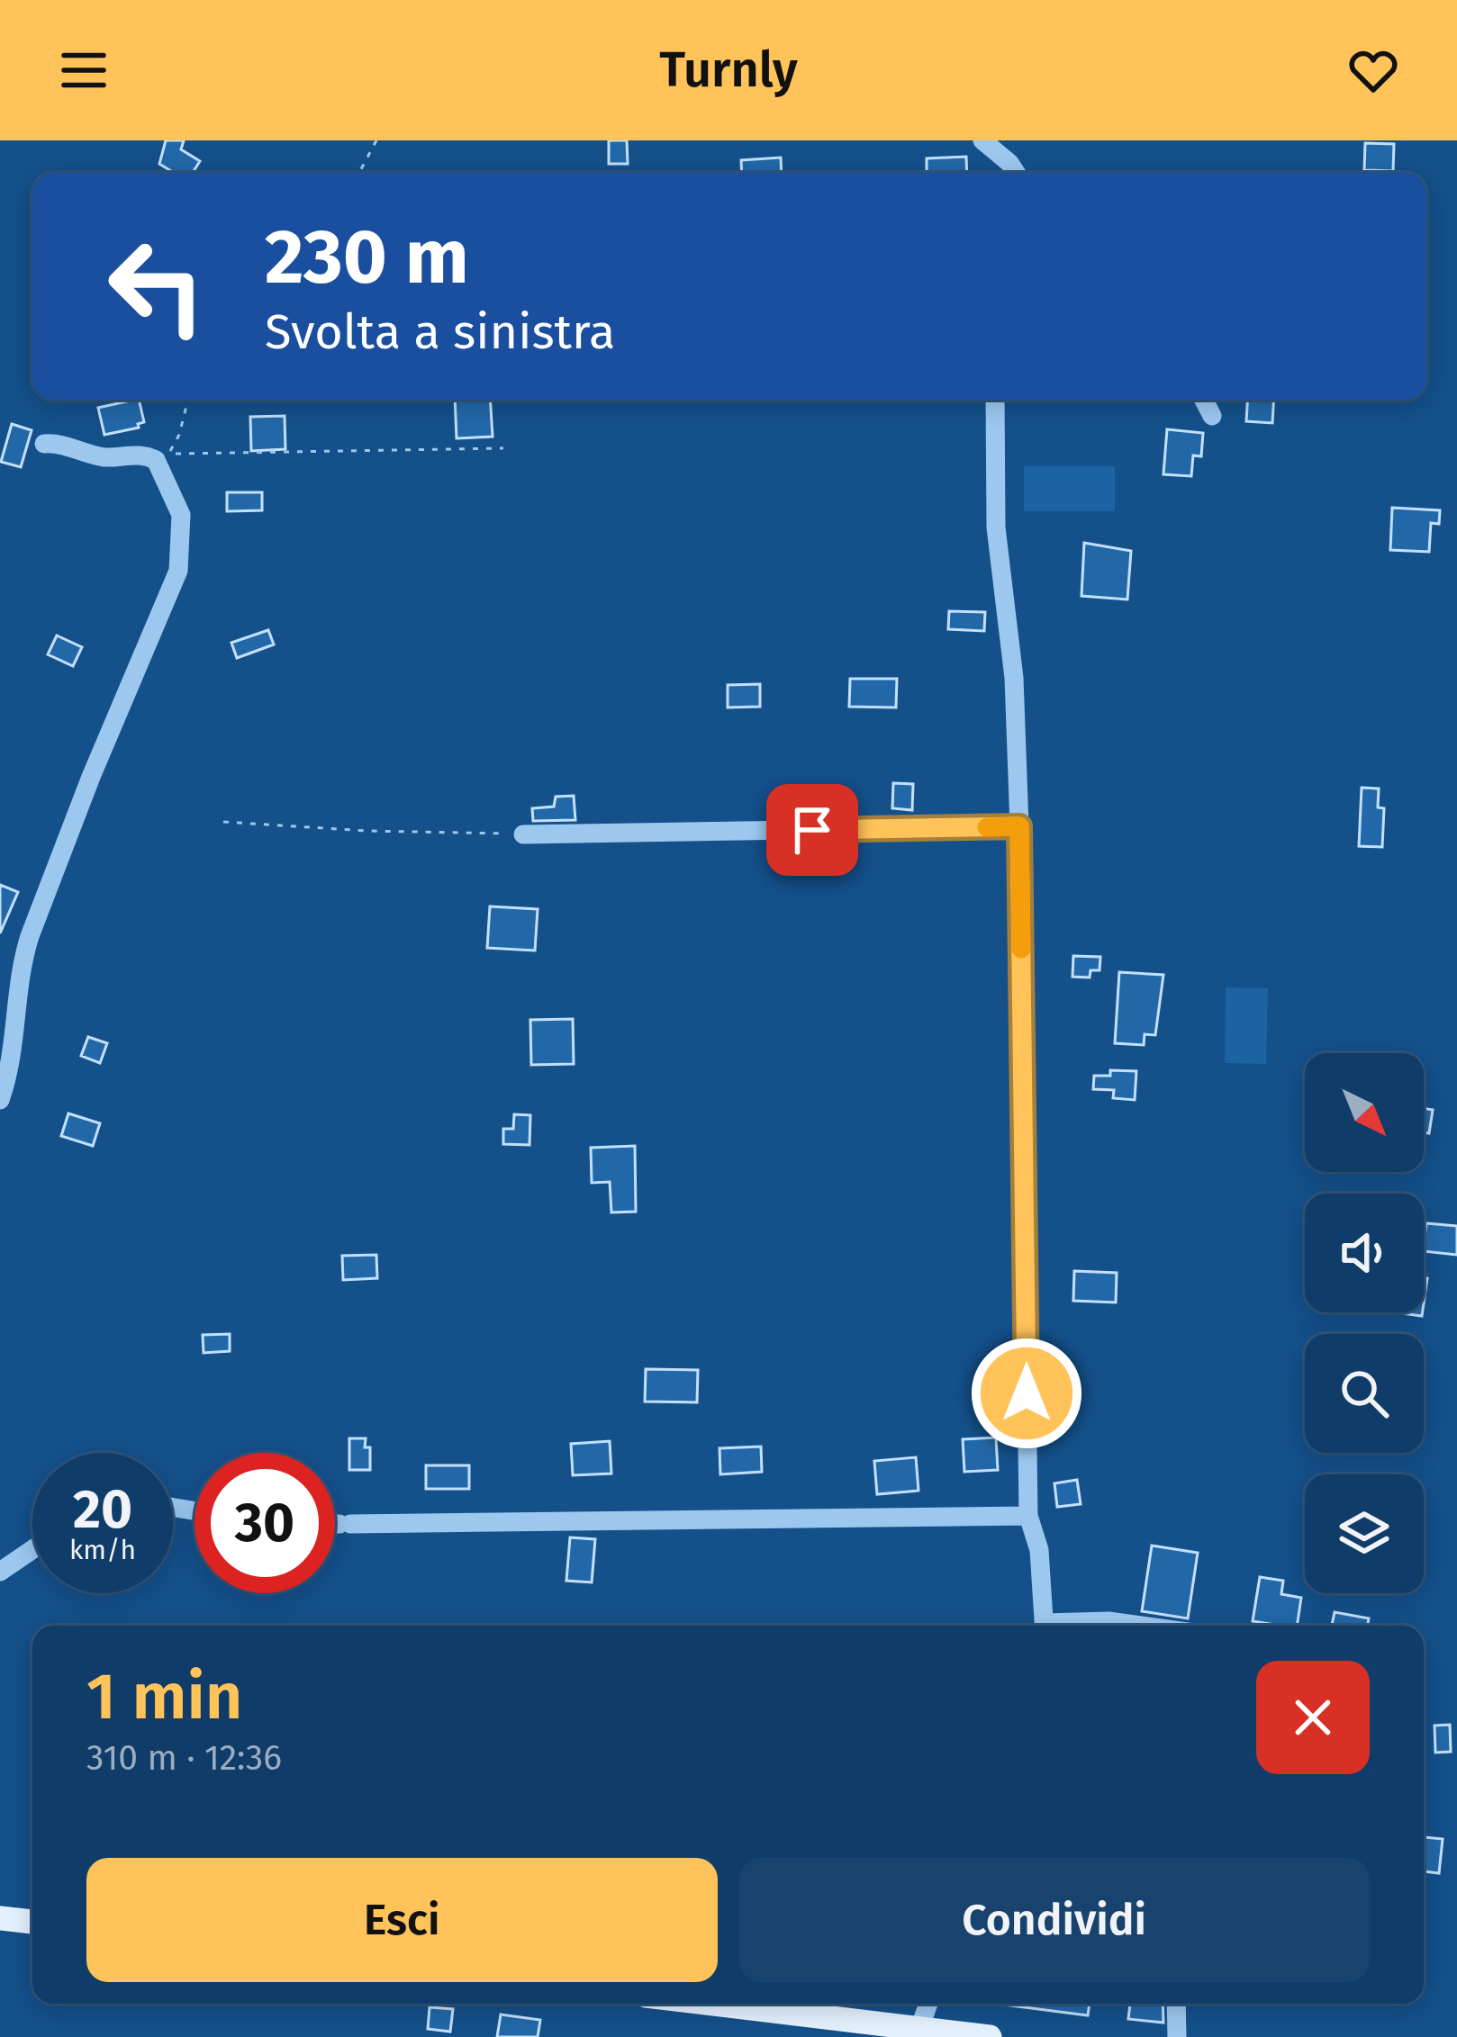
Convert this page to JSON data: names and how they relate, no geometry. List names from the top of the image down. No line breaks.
{"north":"bottom right","page":{"header":"Turnly","turn":["230 m","Svolta a sinistra"],"speed":"20 km/h","limit":"30","heading":["1 min","310 m · 12:36"],"buttons":["Esci","Condividi"]}}
